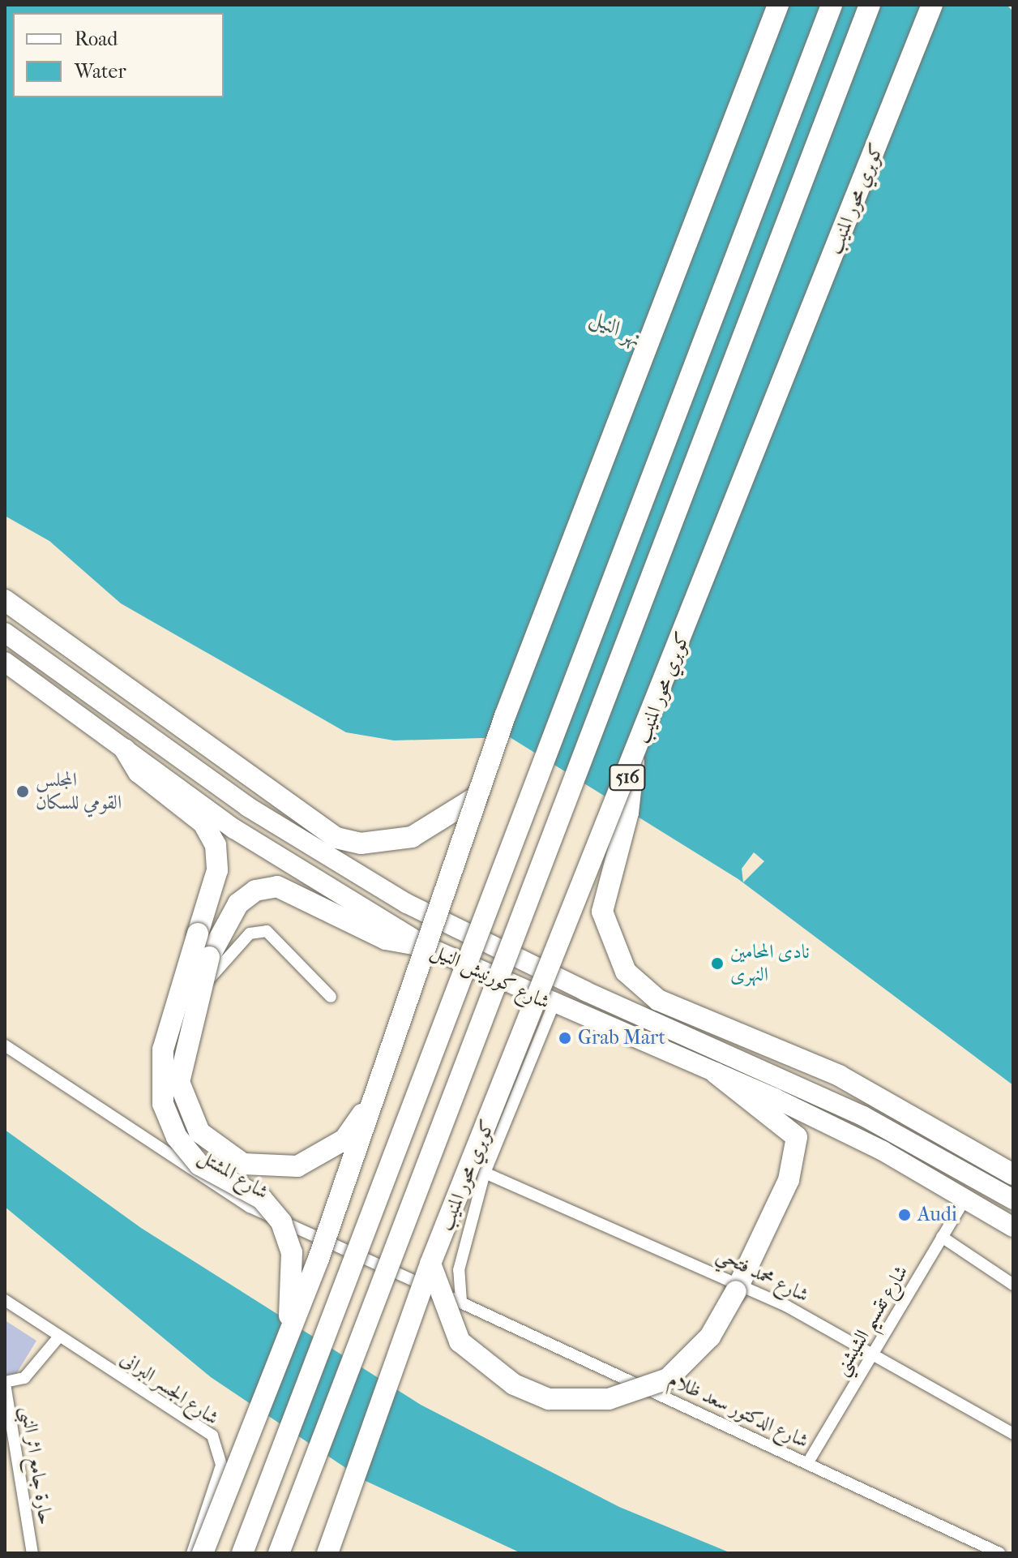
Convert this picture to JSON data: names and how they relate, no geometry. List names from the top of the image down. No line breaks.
{"streets":{"highway":["كوبري محور المنيب","516","شارع كورنيش النيل"],"street":["شارع المشتل","شارع محمد فتحي","شارع تقسيم الشيشني","شارع الجسر البرانى","شارع الدكتور سعد ظلام","حارة جامع اثر النبى"]},"crossings":[["شارع كورنيش النيل","شارع تقسيم الشيشني"],["شارع المشتل","شارع الدكتور سعد ظلام"],["شارع محمد فتحي","شارع تقسيم الشيشني"],["شارع تقسيم الشيشني","شارع الدكتور سعد ظلام"]],"water":["نهر النيل"],"places":["المجلس القومي للسكان","نادى المحامين النهرى","Grab Mart","Audi"],"legend":["Road","Water"]}
